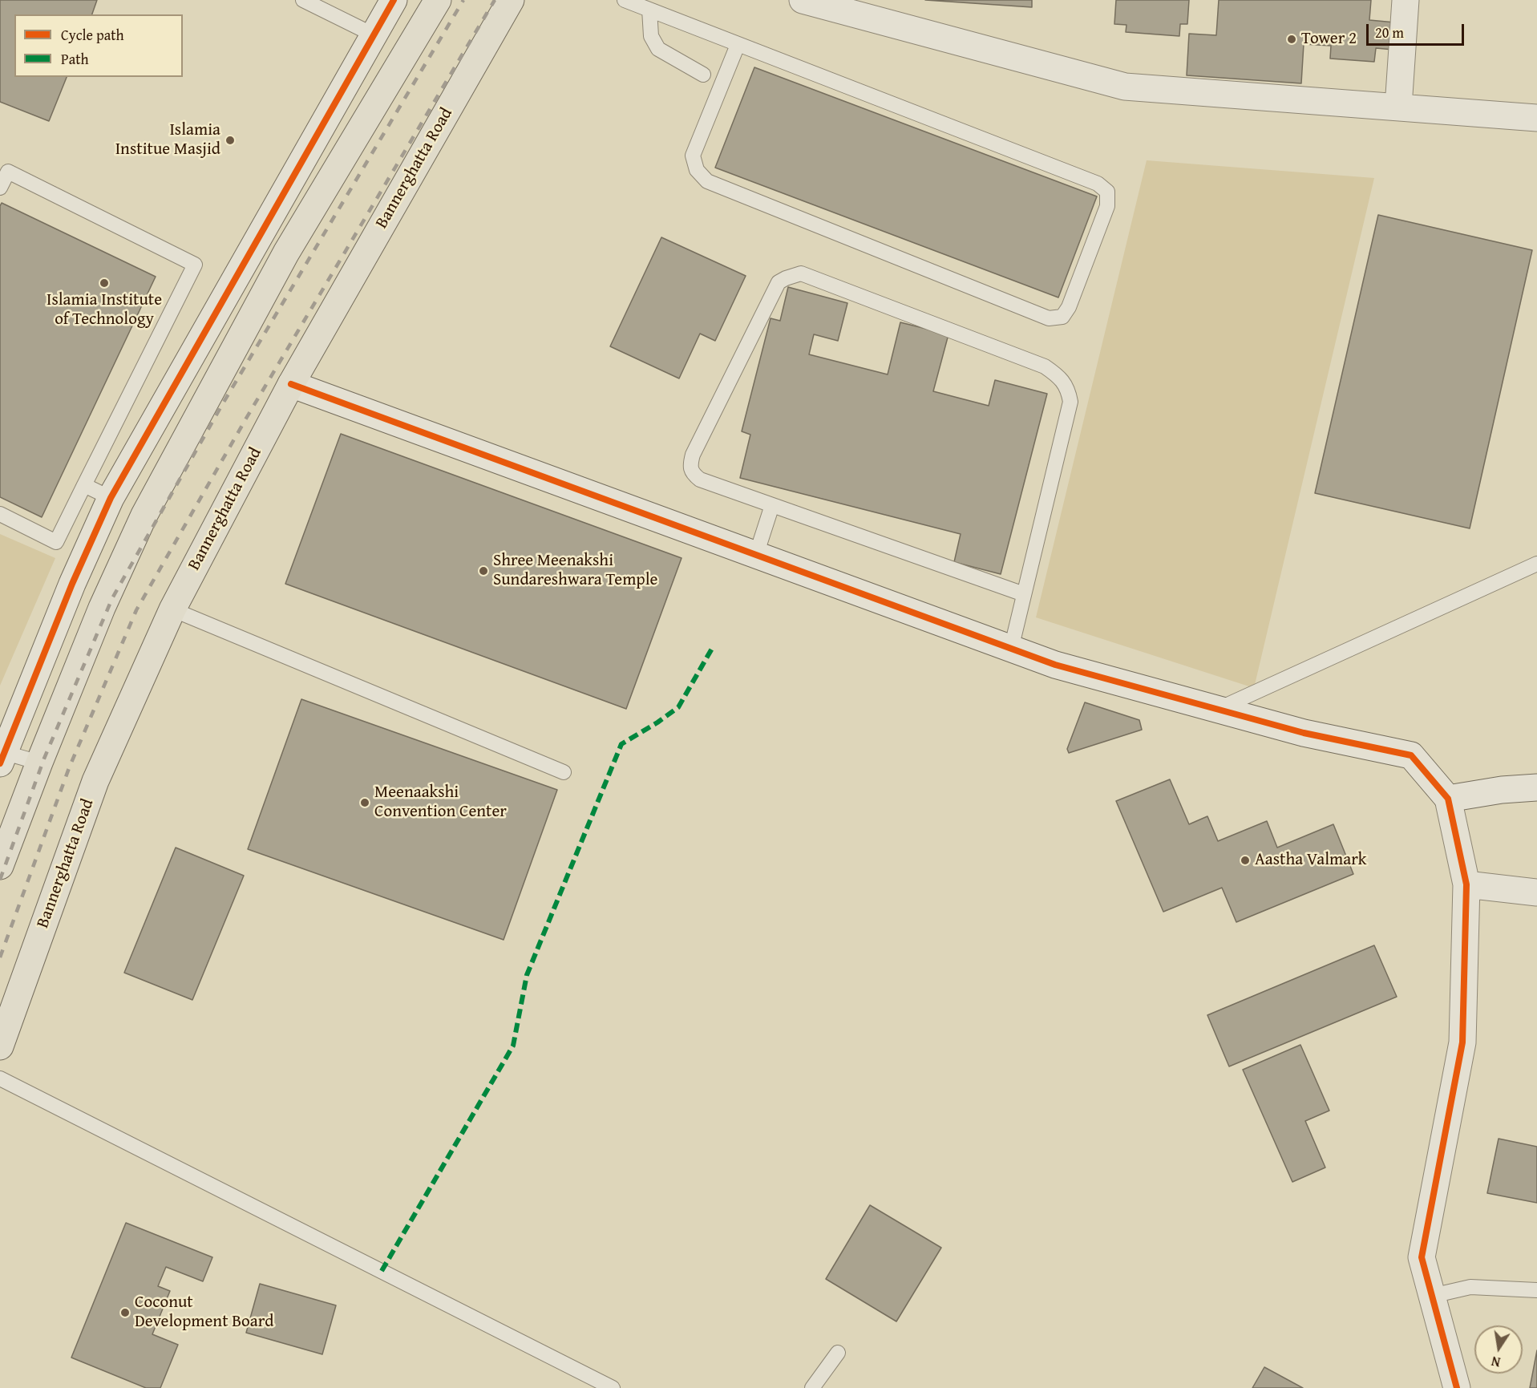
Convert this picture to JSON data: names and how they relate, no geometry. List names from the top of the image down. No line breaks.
{"streets":{"main road":["Bannerghatta Road"]},"places":["Tower 2","Islamia Institue Masjid","Islamia Institute of Technology","Shree Meenakshi Sundareshwara Temple","Meenaakshi Convention Center","Aastha Valmark","Coconut Development Board"],"legend":["Cycle path","Path"],"scale_bar":"20 m","north":"bottom"}
